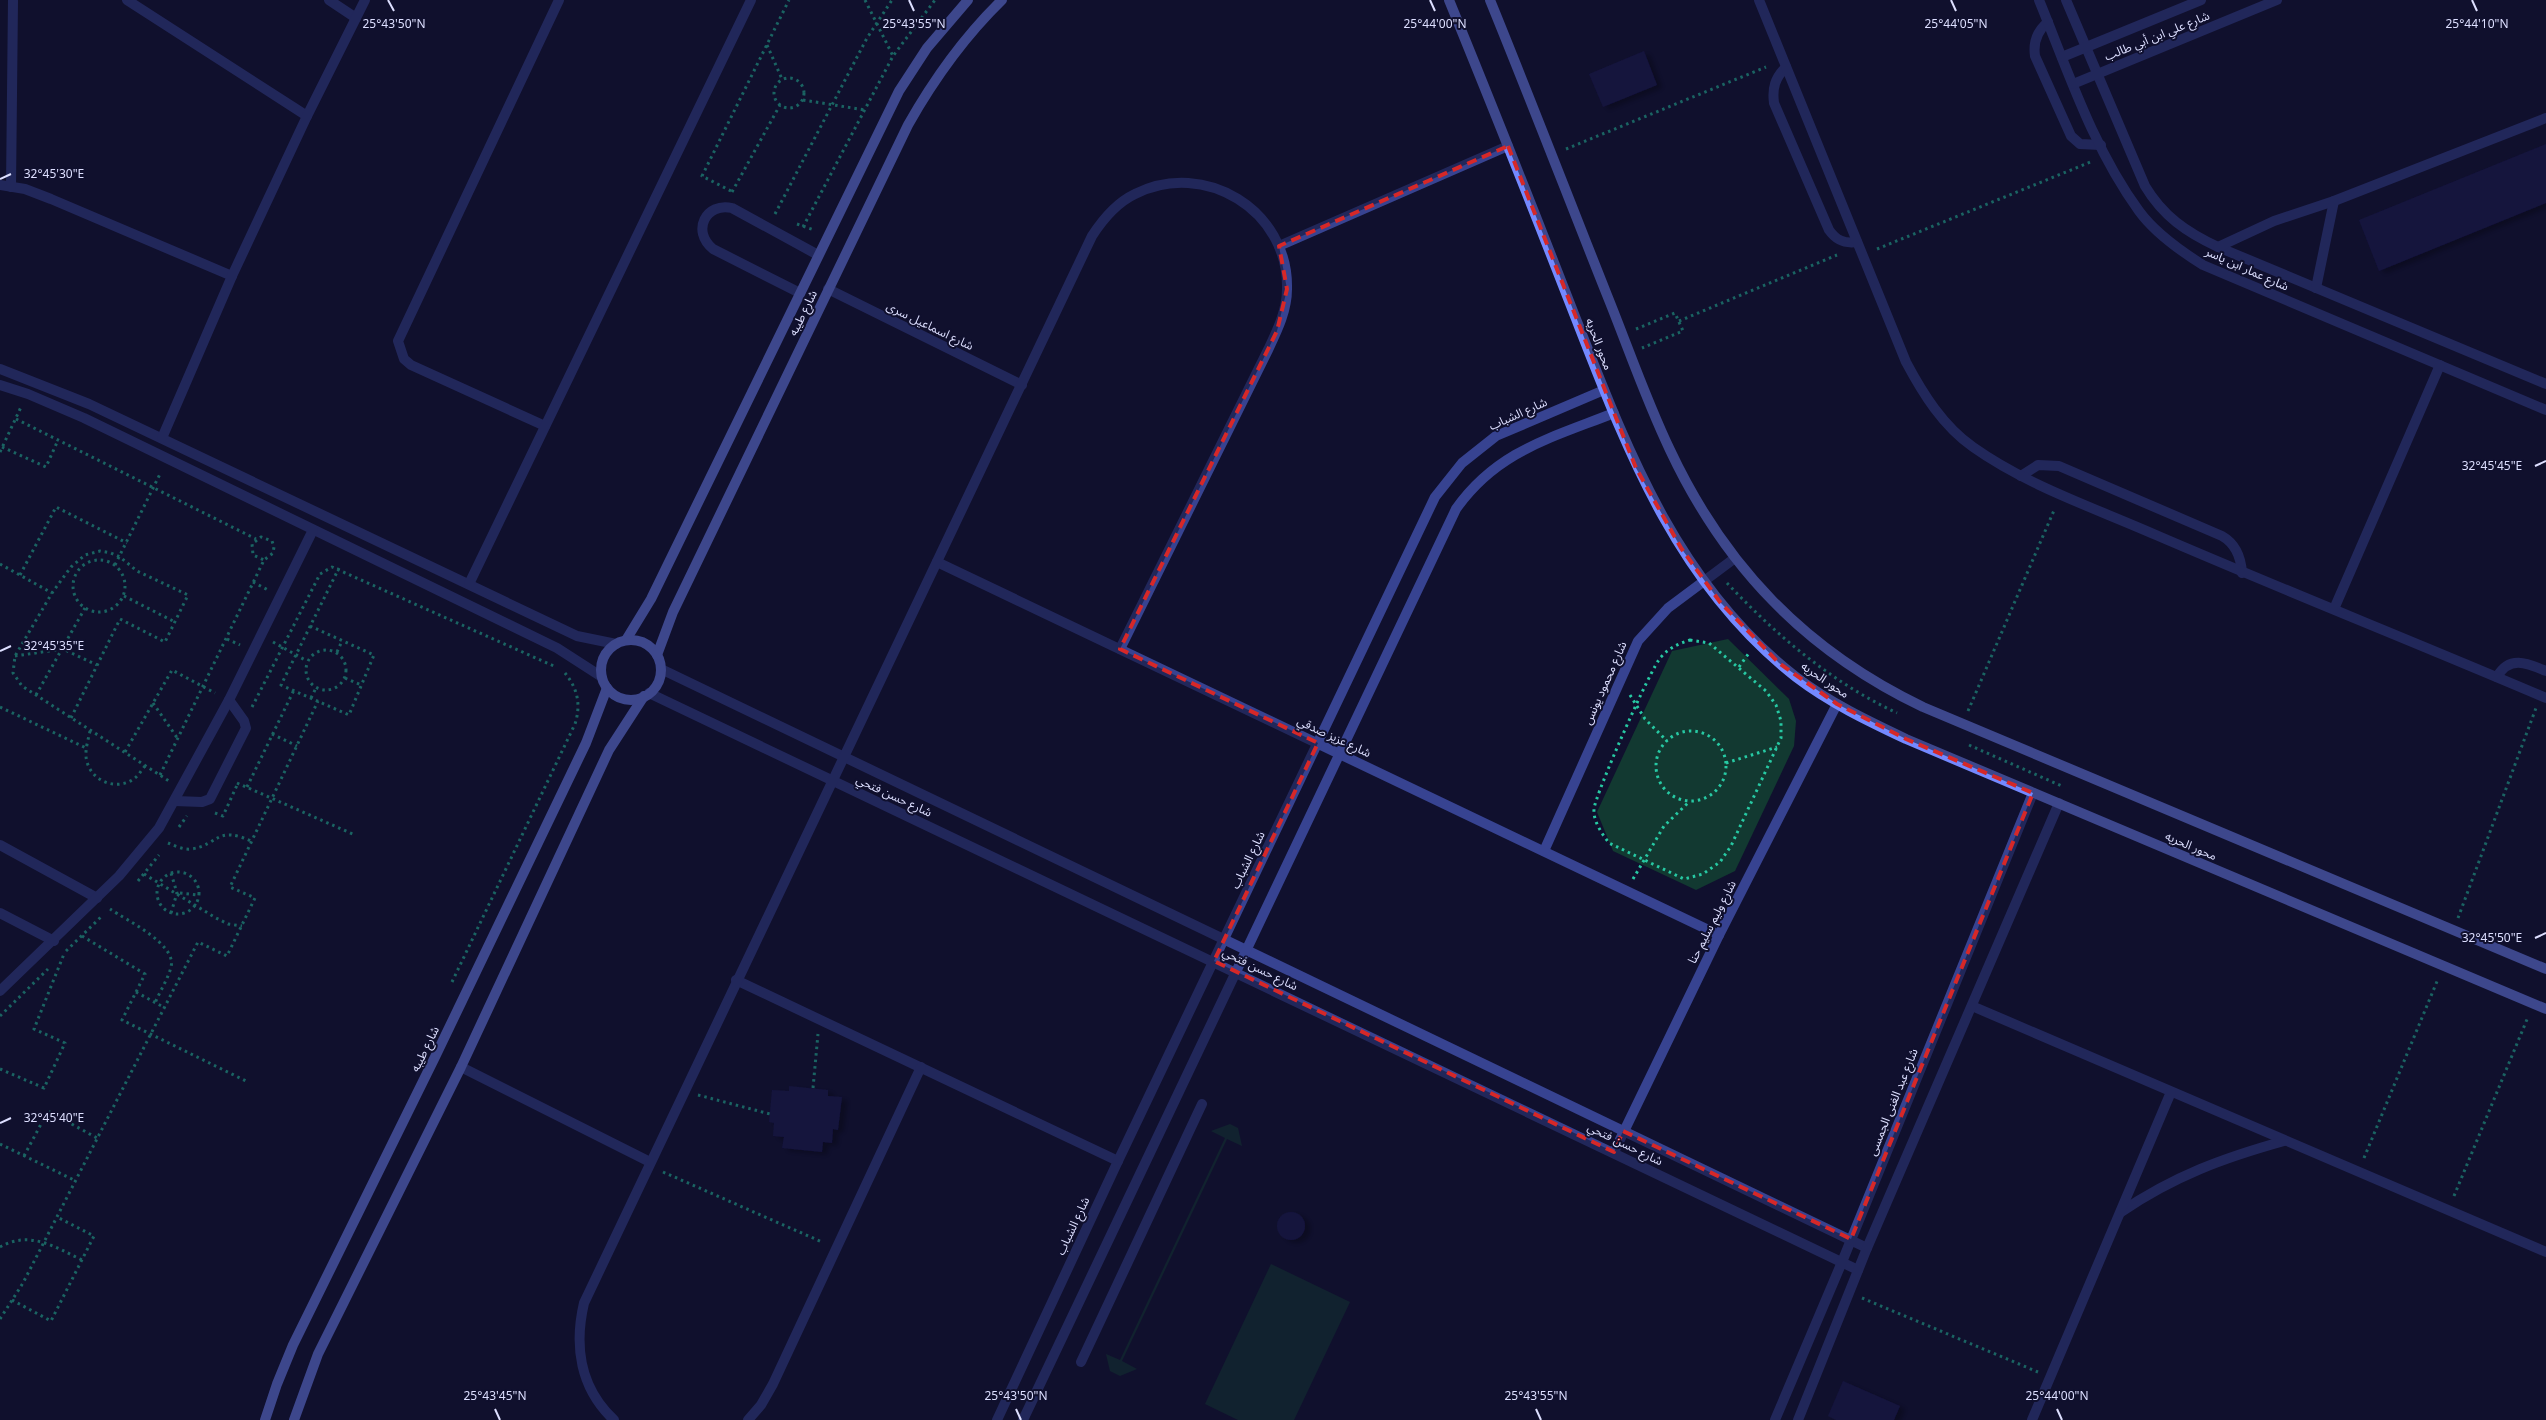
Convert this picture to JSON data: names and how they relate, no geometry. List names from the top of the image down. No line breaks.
{"streets":{"main road":["شارع طيبه","محور الحريه"],"street":["شارع علي ابن أبي طالب","شارع عمار ابن ياسر","شارع اسماعيل سرى","شارع الشباب","شارع محمود يونس","شارع عزيز صدقي","شارع حسن فتحي","شارع وليم سليم حنا","شارع عبد الغنى الجمسى"]},"crossings":[["شارع علي ابن أبي طالب","شارع عمار ابن ياسر"],["شارع طيبه","شارع اسماعيل سرى"],["شارع طيبه","شارع حسن فتحي"],["محور الحريه","شارع الشباب"],["محور الحريه","شارع محمود يونس"],["محور الحريه","شارع وليم سليم حنا"],["محور الحريه","شارع عبد الغنى الجمسى"],["شارع الشباب","شارع عزيز صدقي"],["شارع الشباب","شارع حسن فتحي"],["شارع محمود يونس","شارع عزيز صدقي"],["شارع عزيز صدقي","شارع وليم سليم حنا"],["شارع حسن فتحي","شارع وليم سليم حنا"],["شارع حسن فتحي","شارع عبد الغنى الجمسى"]],"coordinates":["25°43'50\"N","25°43'55\"N","25°44'00\"N","25°44'05\"N","25°44'10\"N","32°45'30\"E","32°45'45\"E","32°45'35\"E","32°45'50\"E","32°45'40\"E","25°43'45\"N"]}
